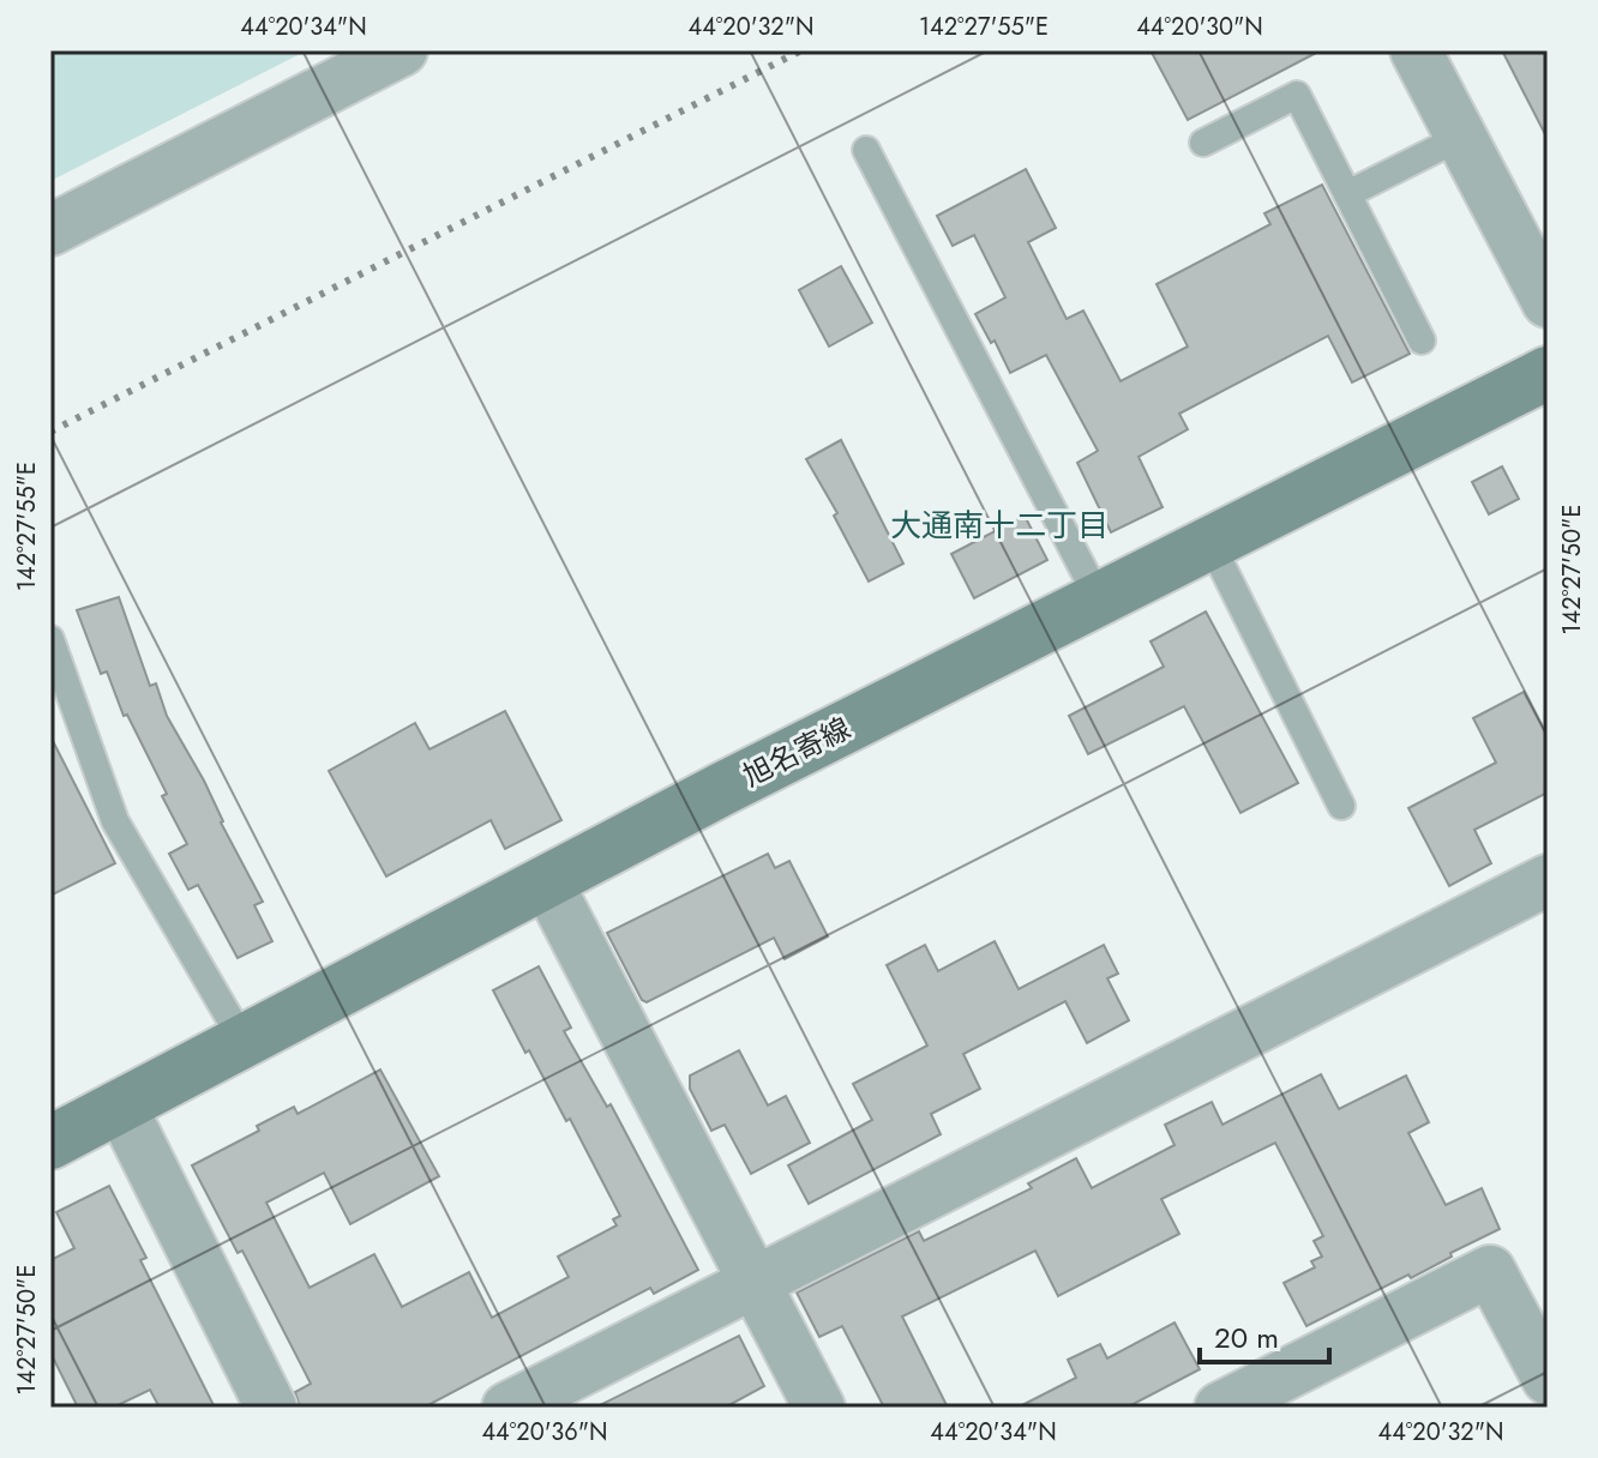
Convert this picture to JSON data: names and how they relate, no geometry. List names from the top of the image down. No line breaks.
{"streets":{"main road":["旭名寄線"]},"districts":["大通南十二丁目"],"scale_bar":"20 m","coordinates":["44°20'34\"N","44°20'32\"N","142°27'55\"E","44°20'30\"N","142°27'50\"E","44°20'36\"N"]}
